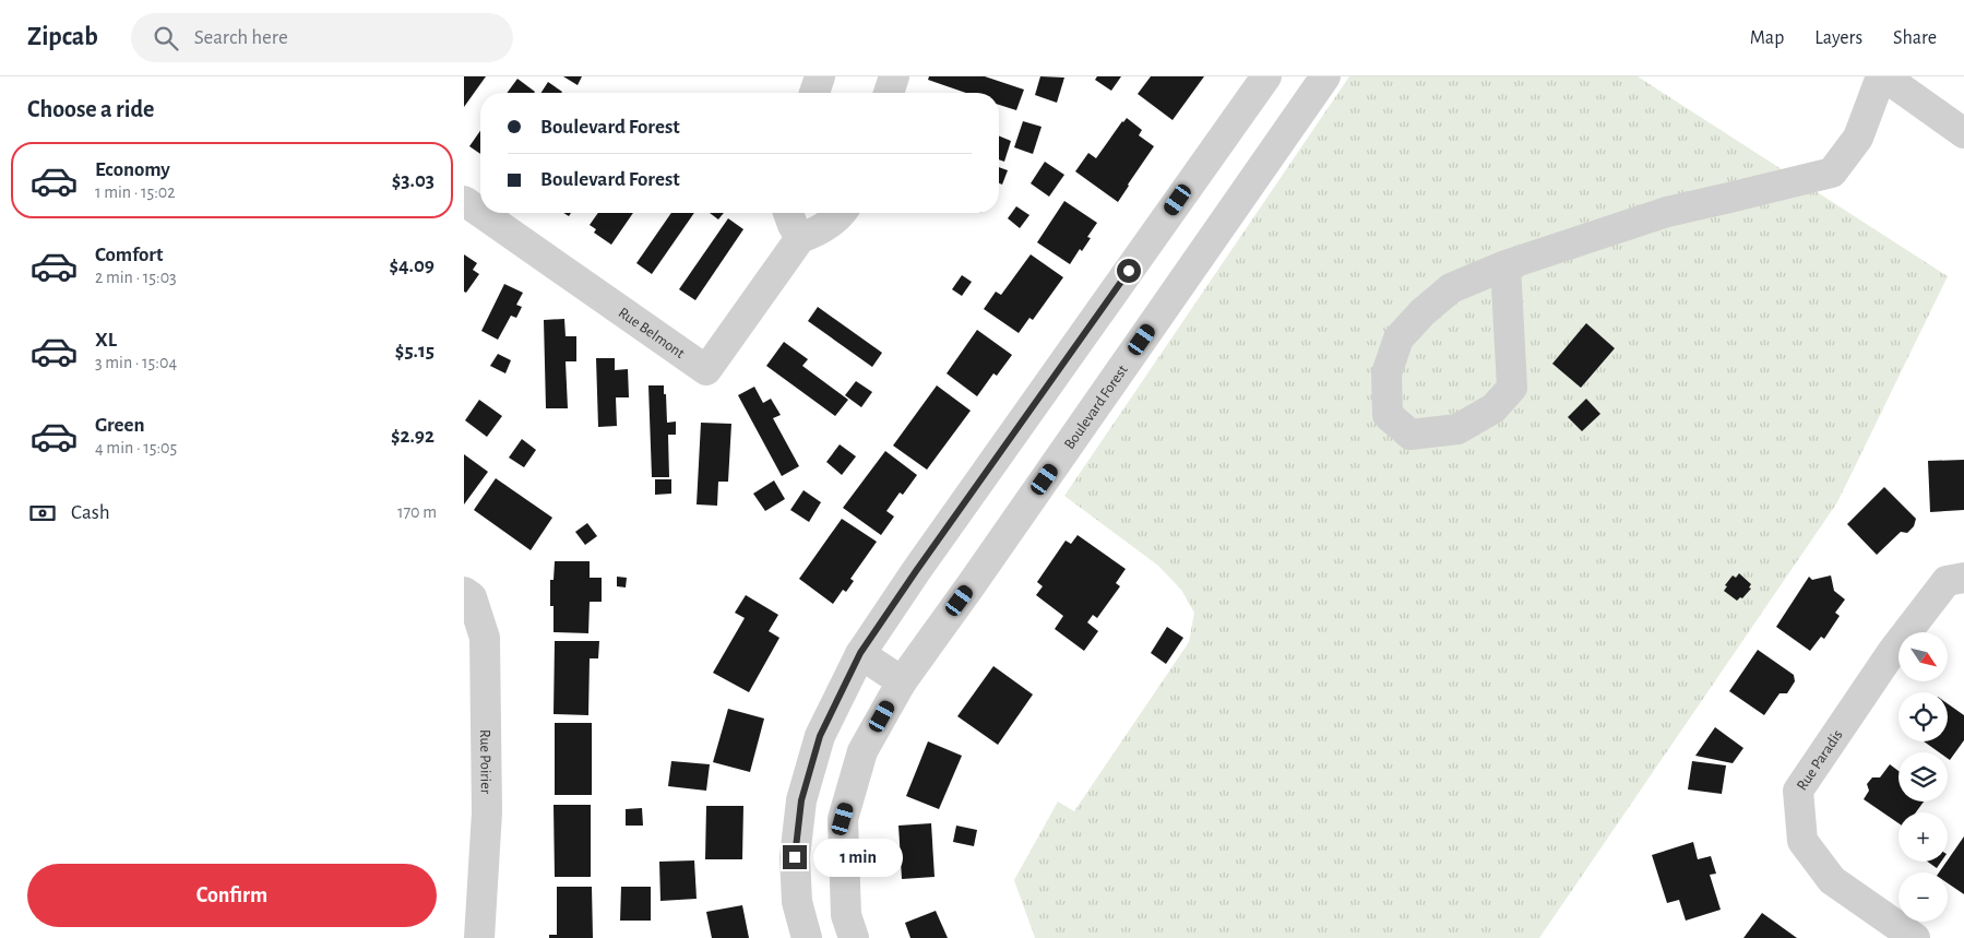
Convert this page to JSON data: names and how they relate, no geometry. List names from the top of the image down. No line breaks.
{"streets":{"street":["Rue Belmont","Boulevard Forest","Rue Paradis","Rue Poirier"]},"north":"bottom right","page":{"header":"Zipcab","search":"Search here","nav":["Map","Layers","Share"],"heading":"Choose a ride","banner":["Boulevard Forest","Boulevard Forest"],"list":[{"name":"Economy","note":"1 min · 15:02","value":"$3.03"},{"name":"Comfort","note":"2 min · 15:03","value":"$4.09"},{"name":"XL","note":"3 min · 15:04","value":"$5.15"},{"name":"Green","note":"4 min · 15:05","value":"$2.92"}],"pay":["Cash","170 m"],"map_buttons":["+","−"],"bubble":"1 min","buttons":"Confirm"}}
